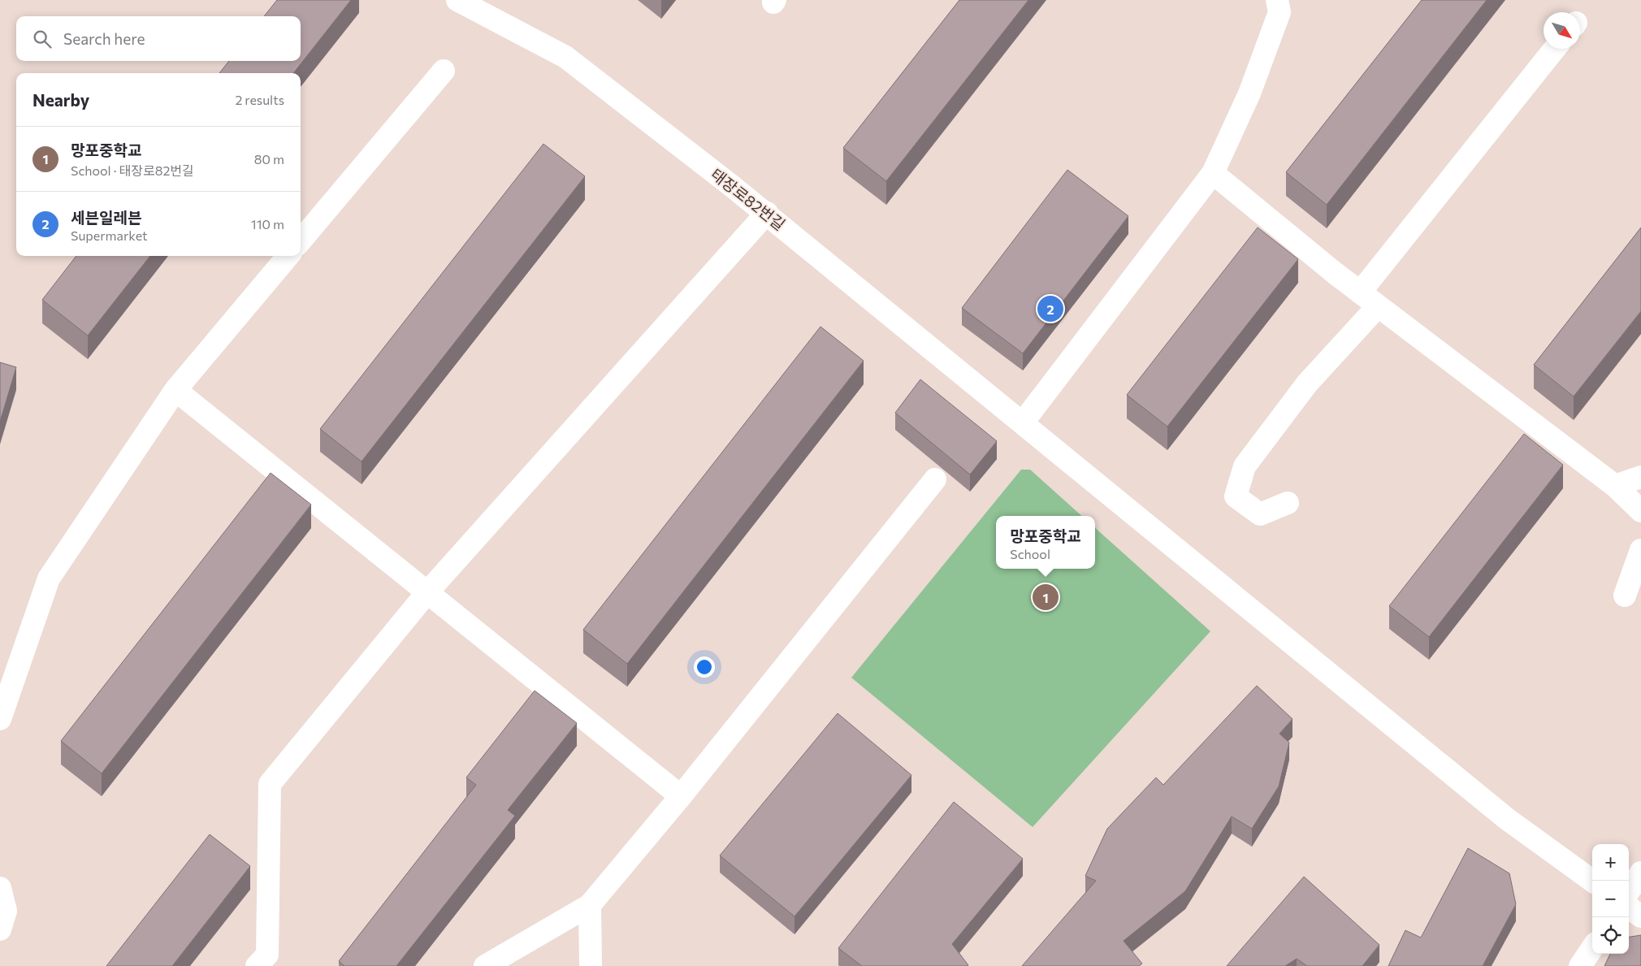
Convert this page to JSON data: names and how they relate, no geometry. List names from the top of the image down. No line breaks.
{"streets":{"street":["태장로82번길"]},"north":"bottom right","page":{"search":"Search here","heading":["Nearby","2 results"],"list":[{"mark":"1","name":"망포중학교","note":"School · 태장로82번길","value":"80 m"},{"mark":"2","name":"세븐일레븐","note":"Supermarket","value":"110 m"}],"pins":["2","1"],"popup":["망포중학교","School"],"map_buttons":["+","−"]}}
